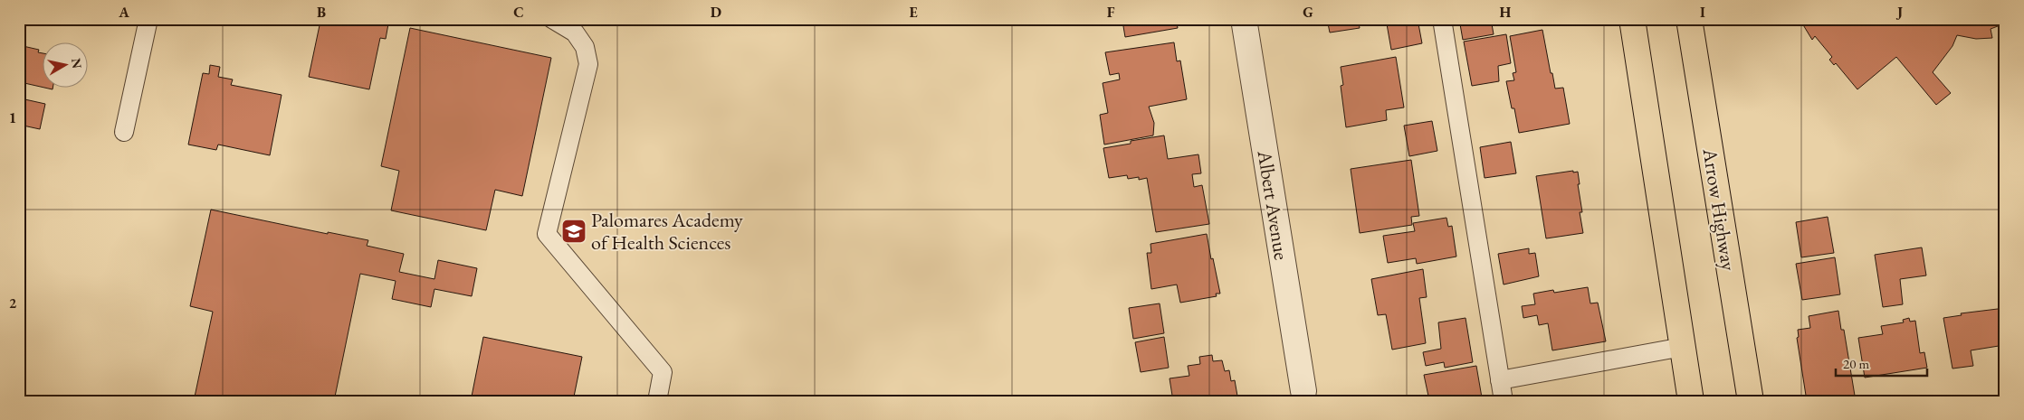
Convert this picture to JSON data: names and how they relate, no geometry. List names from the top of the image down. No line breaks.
{"streets":{"main road":["Arrow Highway"],"street":["Albert Avenue"]},"places":{"school or university":["Palomares Academy of Health Sciences"]},"scale_bar":"20 m","north":"right","grid":{"columns":["A","B","C","D","E","F","G","H","I","J"],"rows":["1","2"]}}
